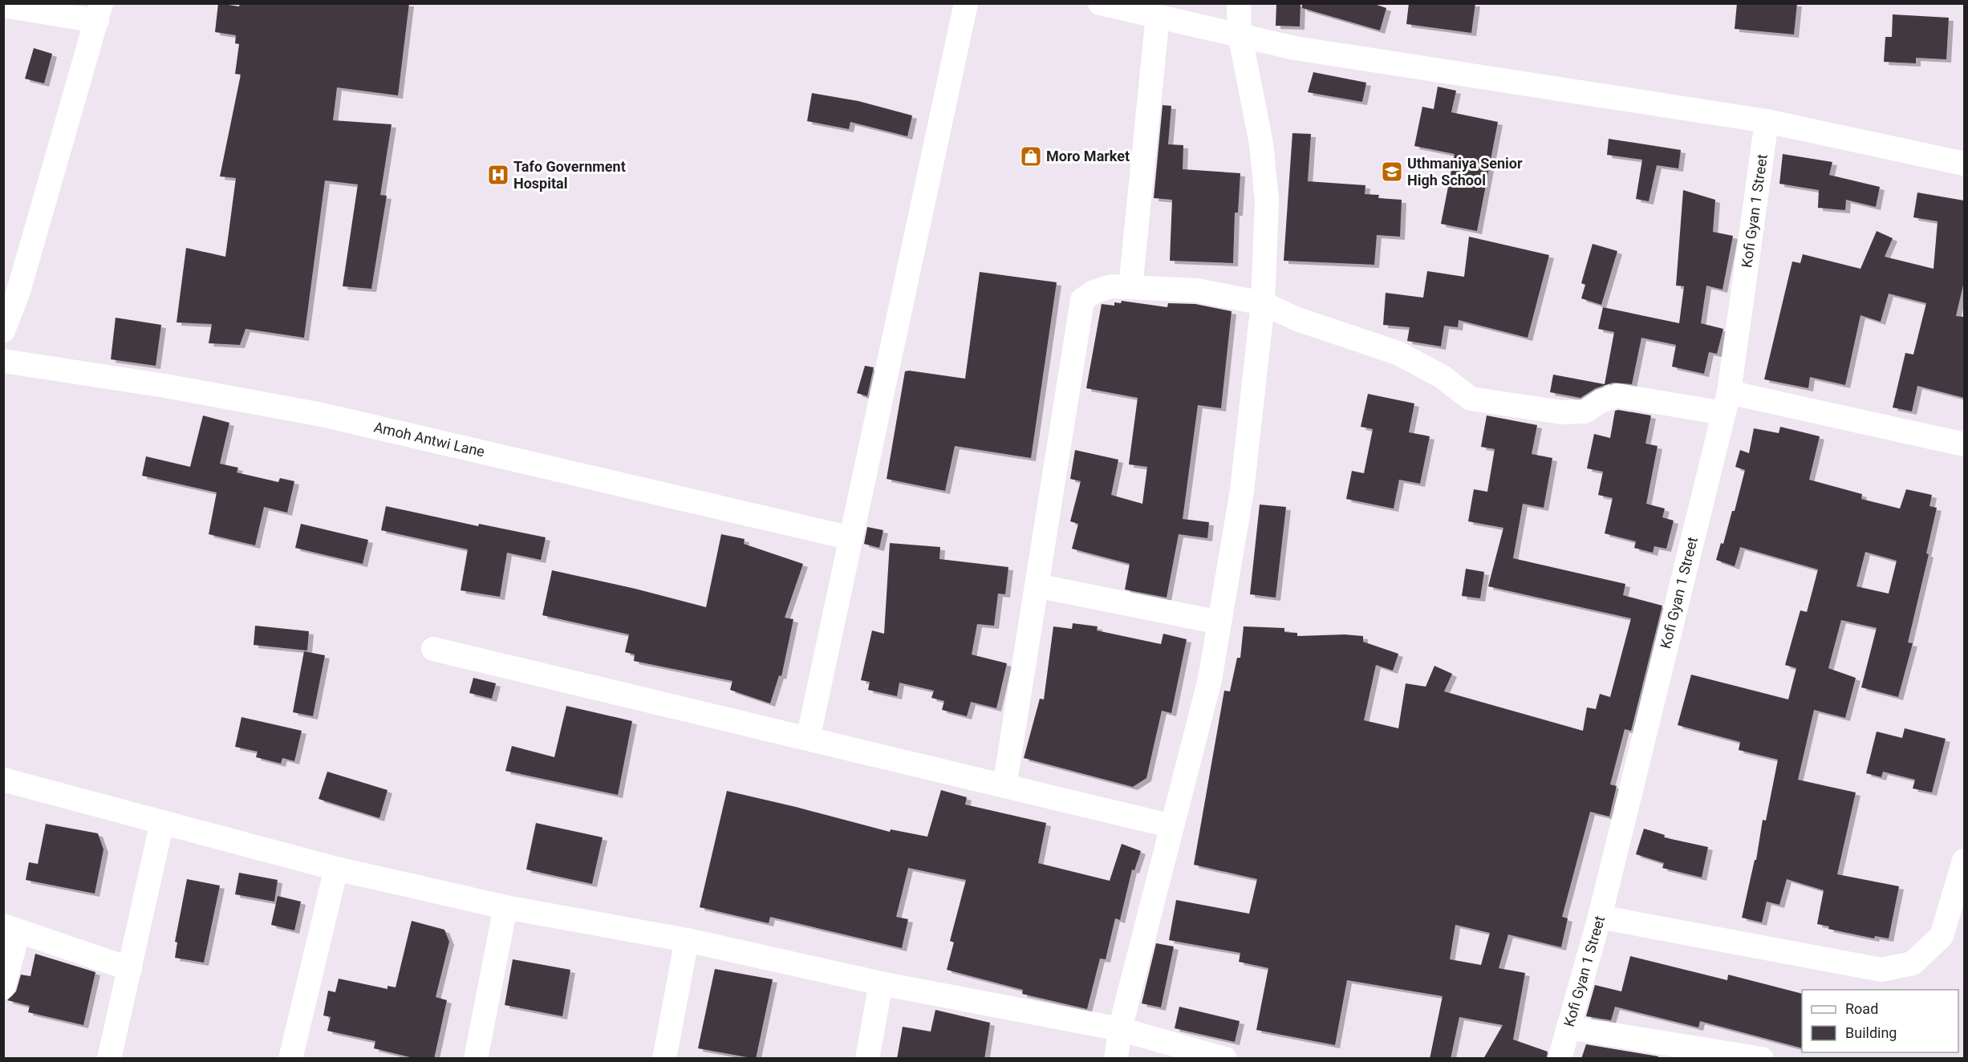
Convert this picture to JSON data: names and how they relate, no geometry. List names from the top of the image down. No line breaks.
{"streets":{"street":["Kofi Gyan 1 Street","Amoh Antwi Lane"]},"places":{"shop":["Moro Market"],"school or university":["Uthmaniya Senior High School"],"hospital":["Tafo Government Hospital"]},"legend":["Road","Building"]}
